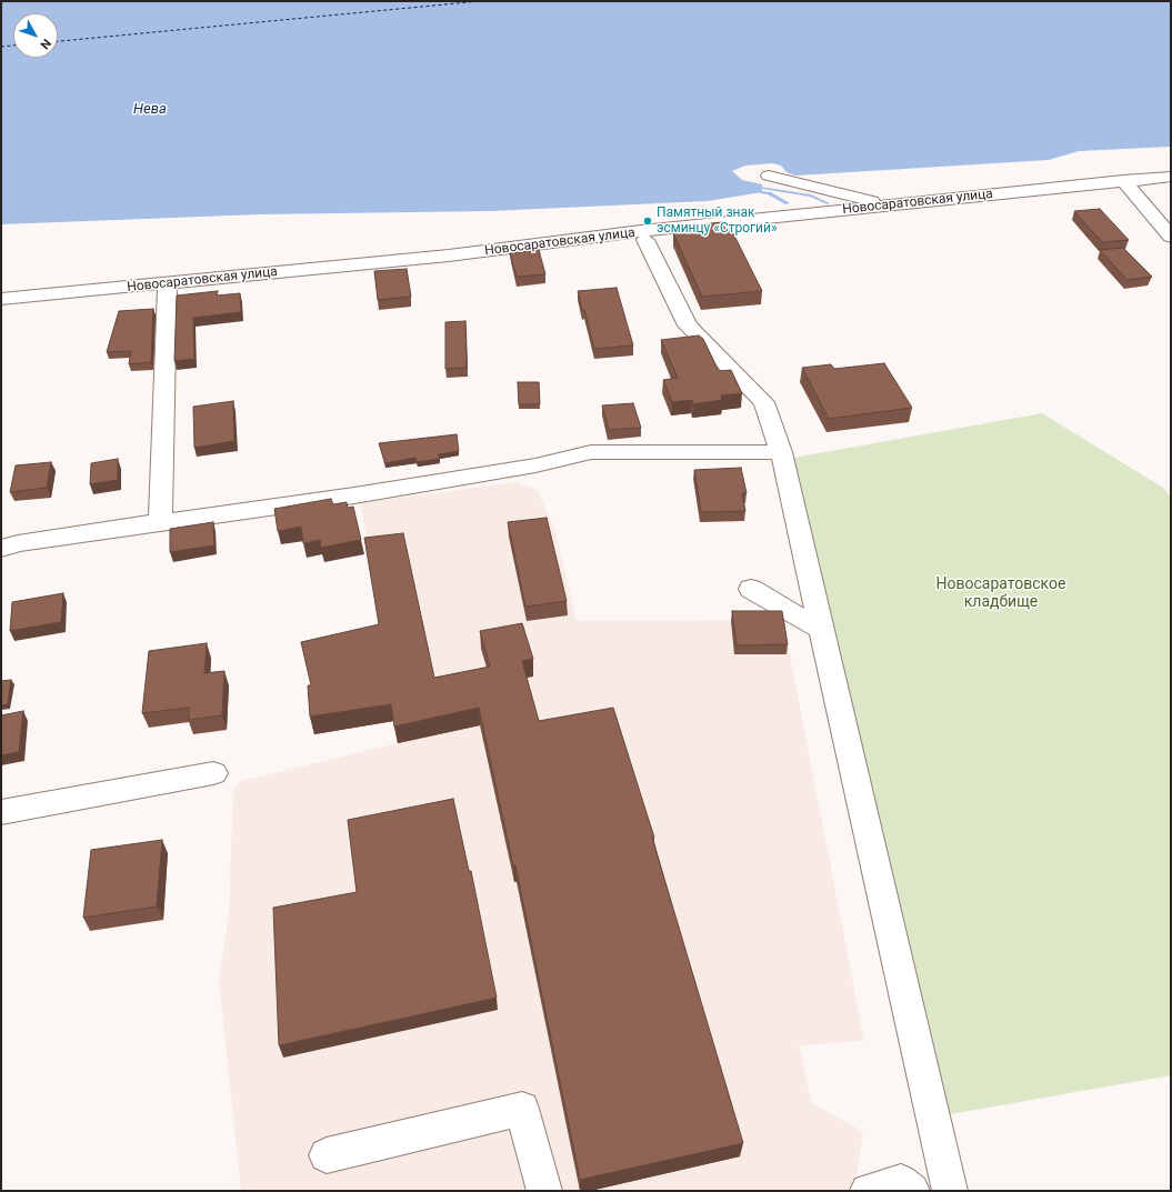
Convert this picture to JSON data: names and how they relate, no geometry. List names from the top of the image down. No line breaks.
{"streets":{"street":["Новосаратовская улица"]},"water":["Нева"],"parks":["Новосаратовское кладбище"],"places":["Памятный знак эсминцу «Строгий»"],"north":"bottom right"}
